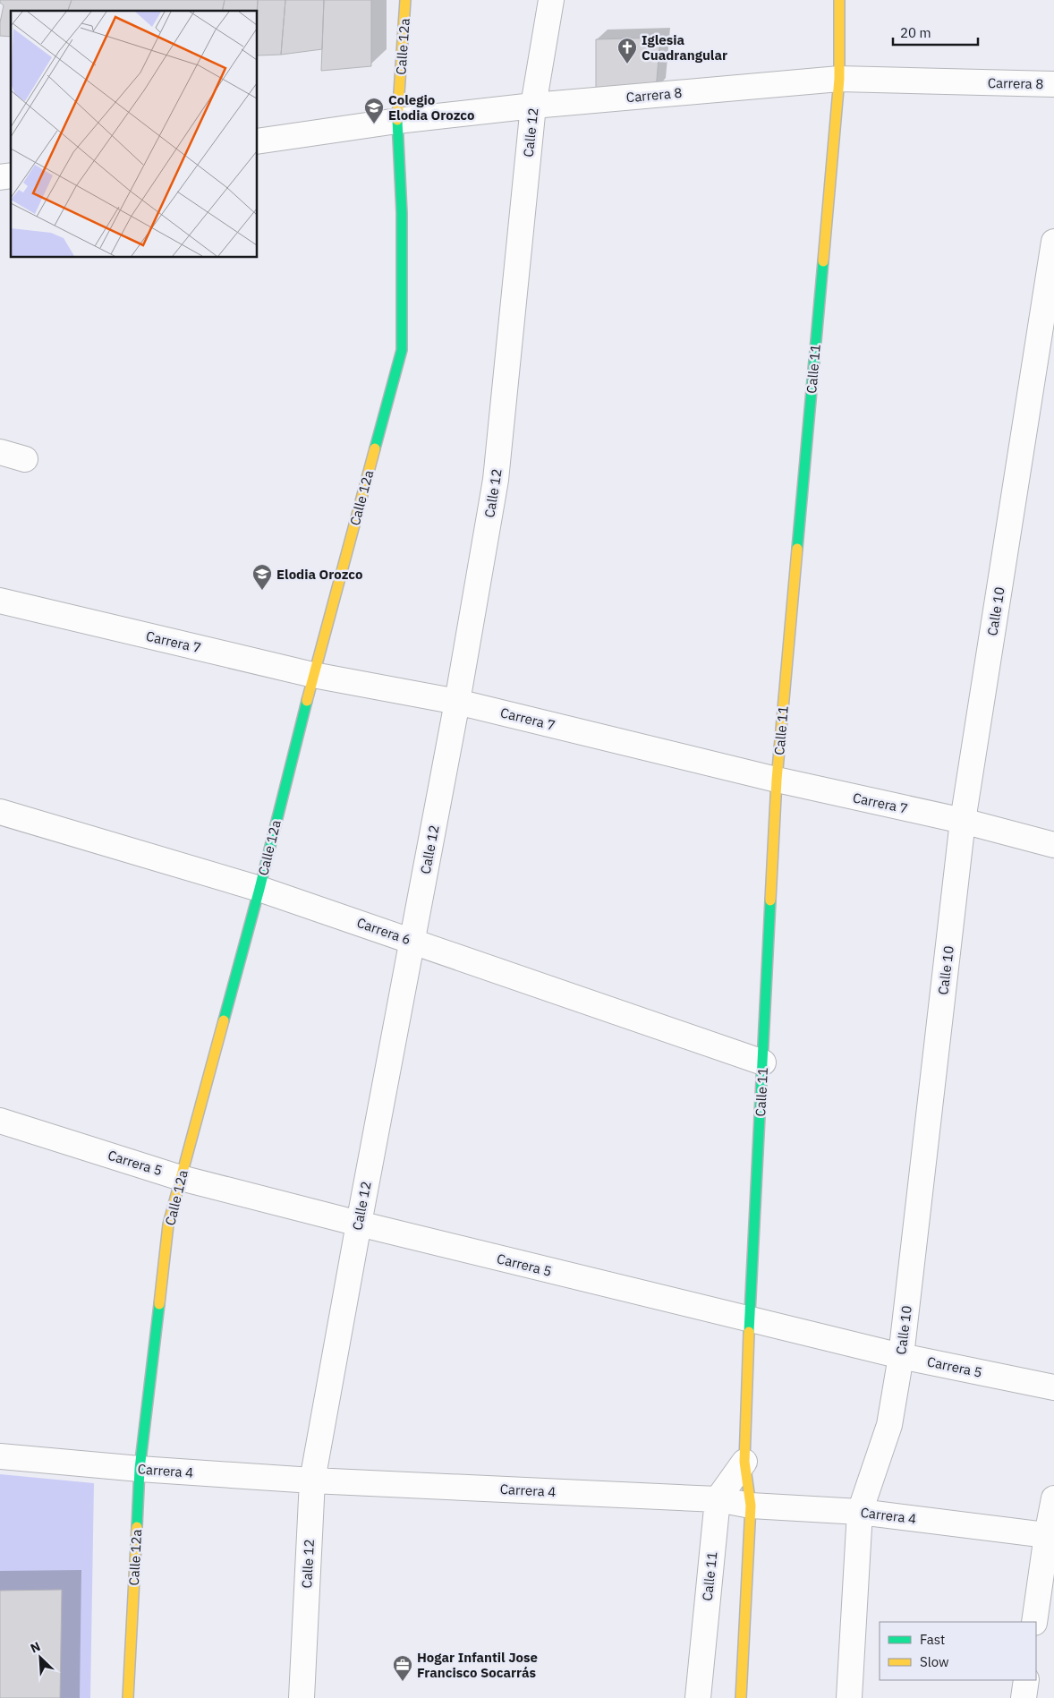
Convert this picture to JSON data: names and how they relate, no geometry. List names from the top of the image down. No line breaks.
{"streets":{"street":["Calle 12a","Carrera 8","Calle 12","Calle 11","Calle 10","Carrera 7","Carrera 6","Carrera 5","Carrera 4"]},"crossings":[["Calle 12a","Carrera 8"],["Calle 12a","Carrera 7"],["Calle 12a","Carrera 6"],["Calle 12a","Carrera 5"],["Calle 12a","Carrera 4"],["Carrera 8","Calle 12"],["Carrera 8","Calle 11"],["Calle 12","Carrera 7"],["Calle 12","Carrera 6"],["Calle 12","Carrera 5"],["Calle 12","Carrera 4"],["Calle 11","Carrera 7"],["Calle 11","Carrera 6"],["Calle 11","Carrera 5"],["Calle 11","Carrera 4"],["Calle 10","Carrera 7"],["Calle 10","Carrera 5"],["Calle 10","Carrera 4"]],"places":{"church":["Iglesia Cuadrangular"],"school or university":["Colegio Elodia Orozco","Elodia Orozco"],"office":["Hogar Infantil Jose Francisco Socarrás"]},"legend":["Fast","Slow"],"scale_bar":"20 m","north":"top left"}
